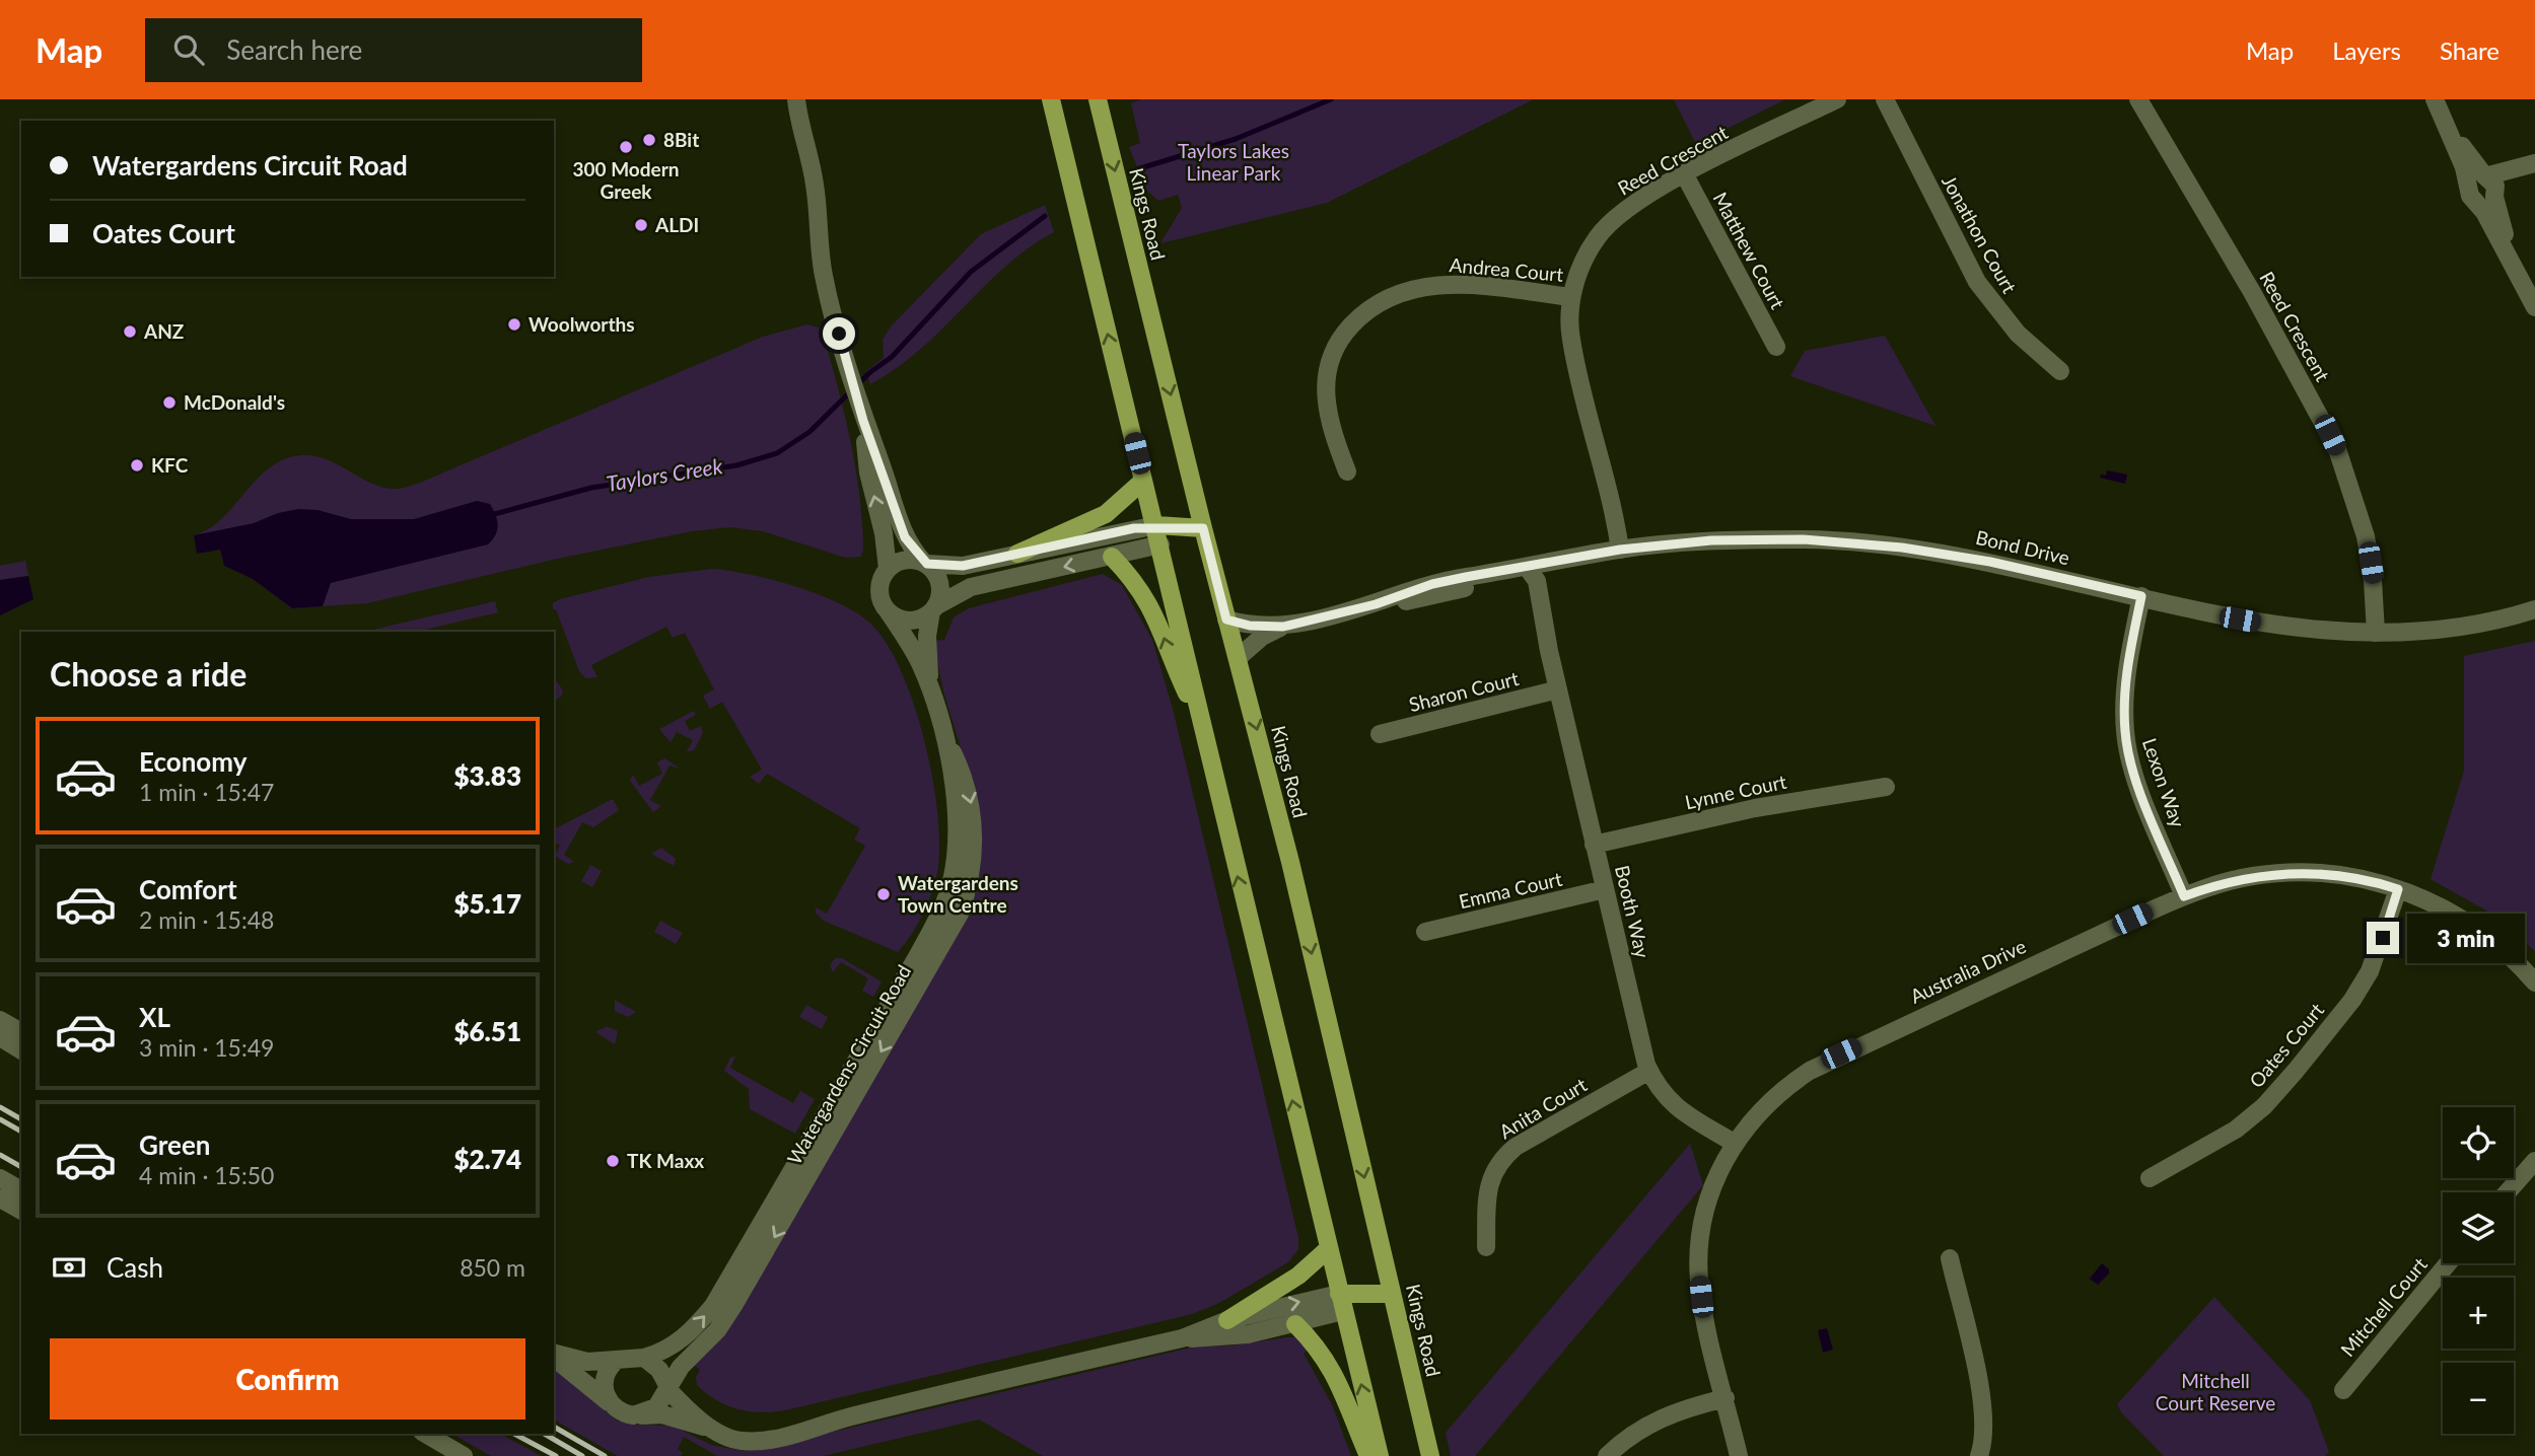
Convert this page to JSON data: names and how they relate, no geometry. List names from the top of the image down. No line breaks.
{"streets":{"main road":["Kings Road"],"street":["Reed Crescent","Jonathon Court","Matthew Court","Andrea Court","Bond Drive","Sharon Court","Lexon Way","Lynne Court","Emma Court","Booth Way","Australia Drive","Oates Court","Watergardens Circuit Road","Anita Court","Mitchell Court"]},"crossings":[["Reed Crescent","Matthew Court"],["Reed Crescent","Andrea Court"],["Reed Crescent","Bond Drive"],["Bond Drive","Lexon Way"],["Bond Drive","Booth Way"],["Sharon Court","Booth Way"],["Lexon Way","Australia Drive"],["Lynne Court","Booth Way"],["Emma Court","Booth Way"],["Booth Way","Australia Drive"],["Booth Way","Anita Court"],["Australia Drive","Oates Court"]],"water":["Taylors Creek"],"parks":["Taylors Lakes Linear Park","Mitchell Court Reserve"],"places":["8Bit","300 Modern Greek","ALDI","Woolworths","ANZ","McDonald's","KFC","Watergardens Town Centre","TK Maxx"],"page":{"header":"Map","search":"Search here","nav":["Map","Layers","Share"],"banner":["Watergardens Circuit Road","Oates Court"],"heading":"Choose a ride","list":[{"name":"Economy","note":"1 min · 15:47","value":"$3.83"},{"name":"Comfort","note":"2 min · 15:48","value":"$5.17"},{"name":"XL","note":"3 min · 15:49","value":"$6.51"},{"name":"Green","note":"4 min · 15:50","value":"$2.74"}],"bubble":"3 min","map_buttons":["+","−"],"pay":["Cash","850 m"],"buttons":"Confirm"}}
